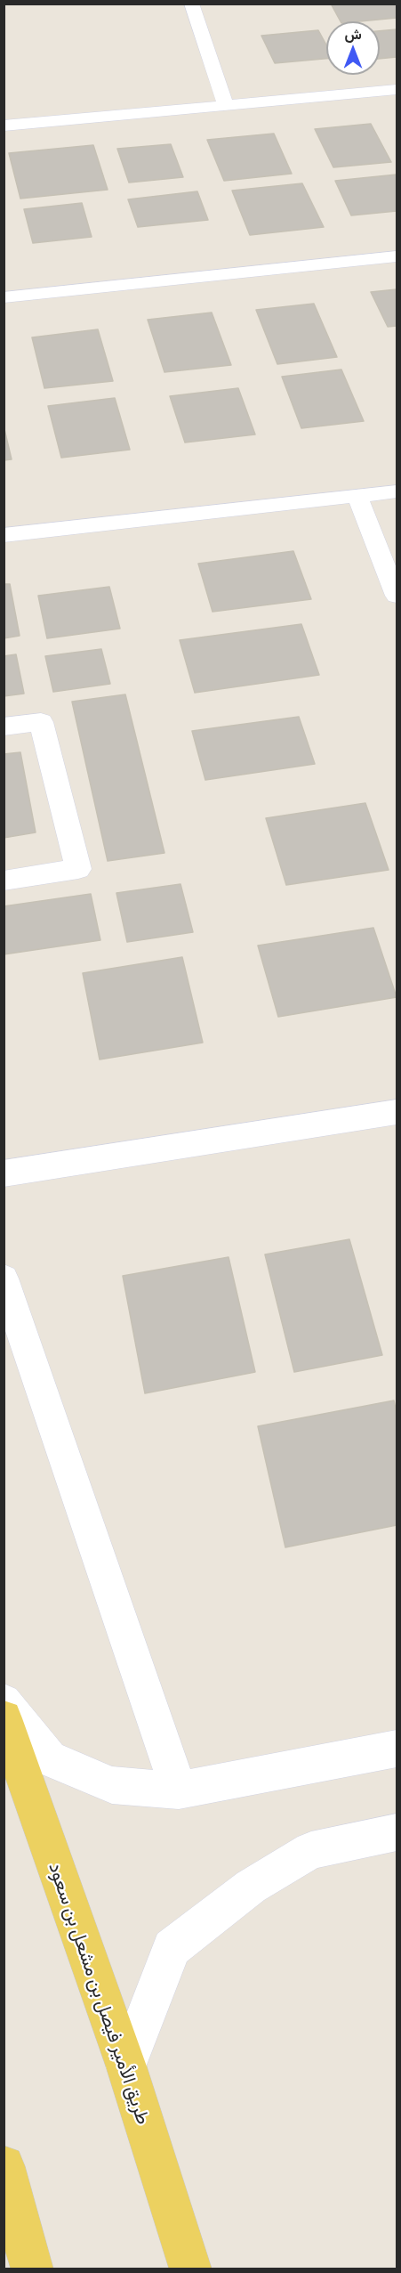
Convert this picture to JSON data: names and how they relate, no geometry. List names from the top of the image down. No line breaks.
{"streets":{"main road":["طريق الأمير فيصل بن مشعل بن سعود"]},"north":"top"}
